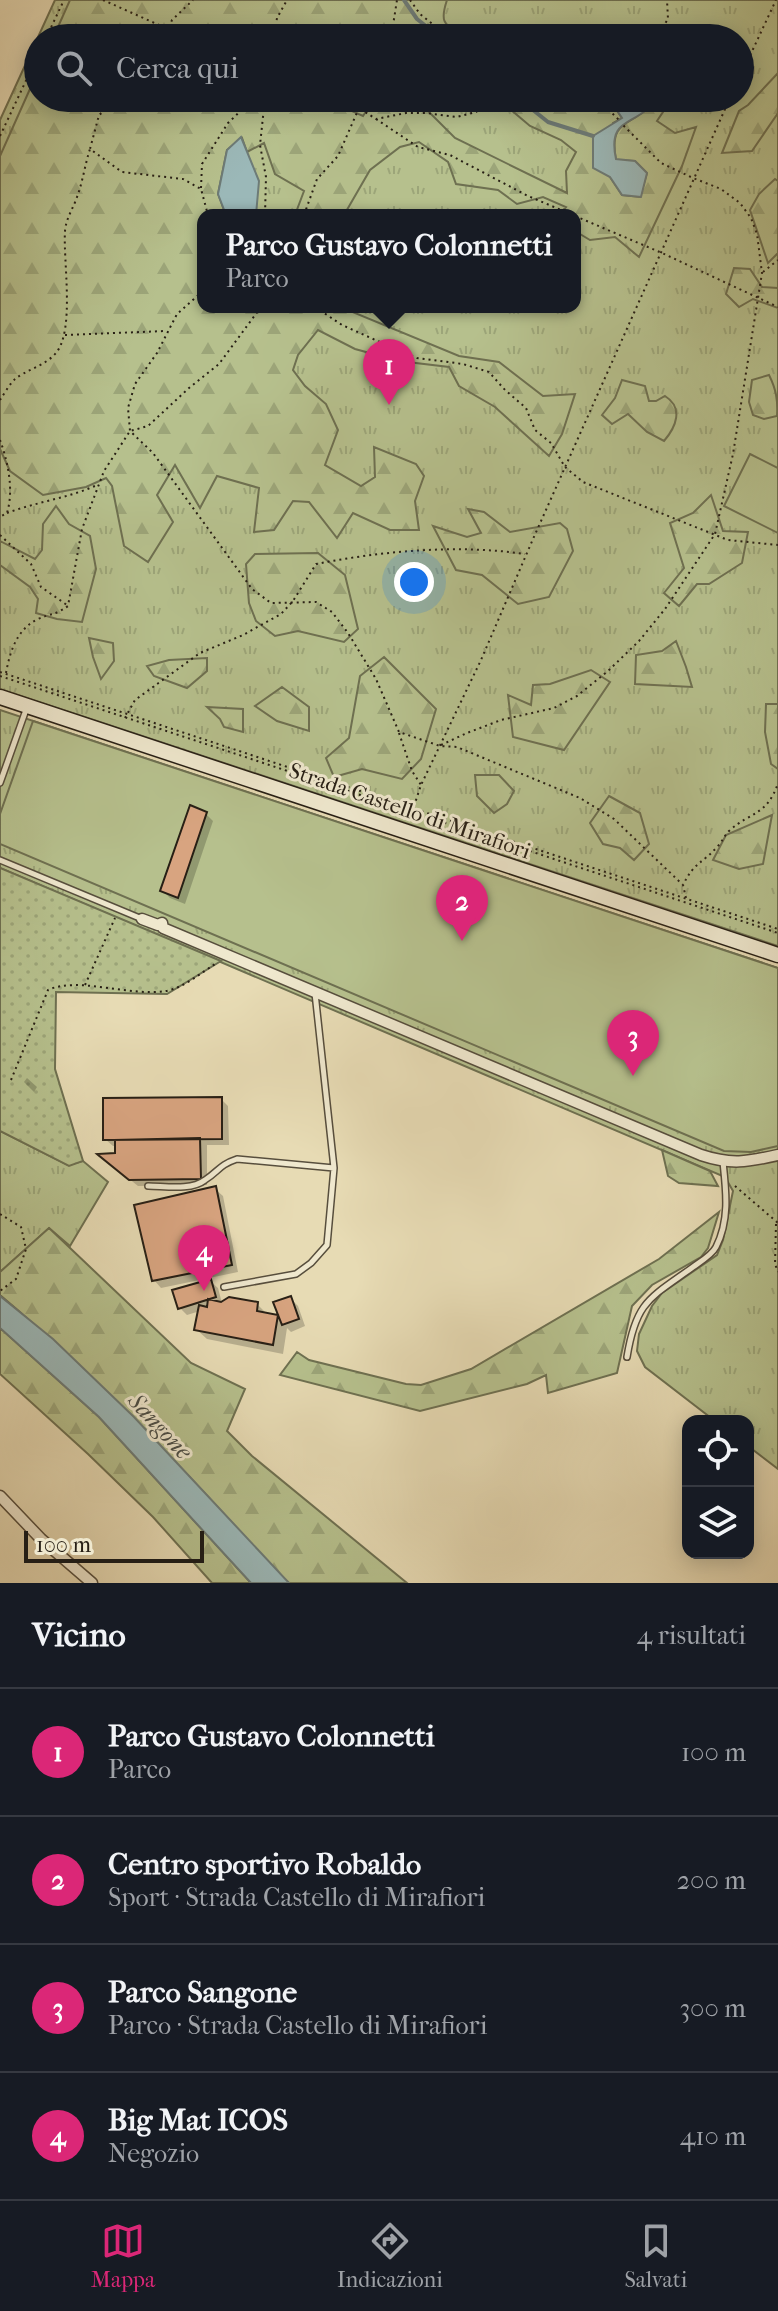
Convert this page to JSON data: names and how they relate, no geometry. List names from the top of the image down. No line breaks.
{"streets":{"street":["Strada Castello di Mirafiori"]},"water":["Sangone"],"scale_bar":"100 m","page":{"search":"Cerca qui","popup":["Parco Gustavo Colonnetti","Parco"],"pins":["1","2","3","4"],"scale":"100 m","heading":["Vicino","4 risultati"],"list":[{"mark":"1","name":"Parco Gustavo Colonnetti","note":"Parco","value":"100 m"},{"mark":"2","name":"Centro sportivo Robaldo","note":"Sport · Strada Castello di Mirafiori","value":"200 m"},{"mark":"3","name":"Parco Sangone","note":"Parco · Strada Castello di Mirafiori","value":"300 m"},{"mark":"4","name":"Big Mat ICOS","note":"Negozio","value":"410 m"}],"nav":["Mappa","Indicazioni","Salvati"]}}
